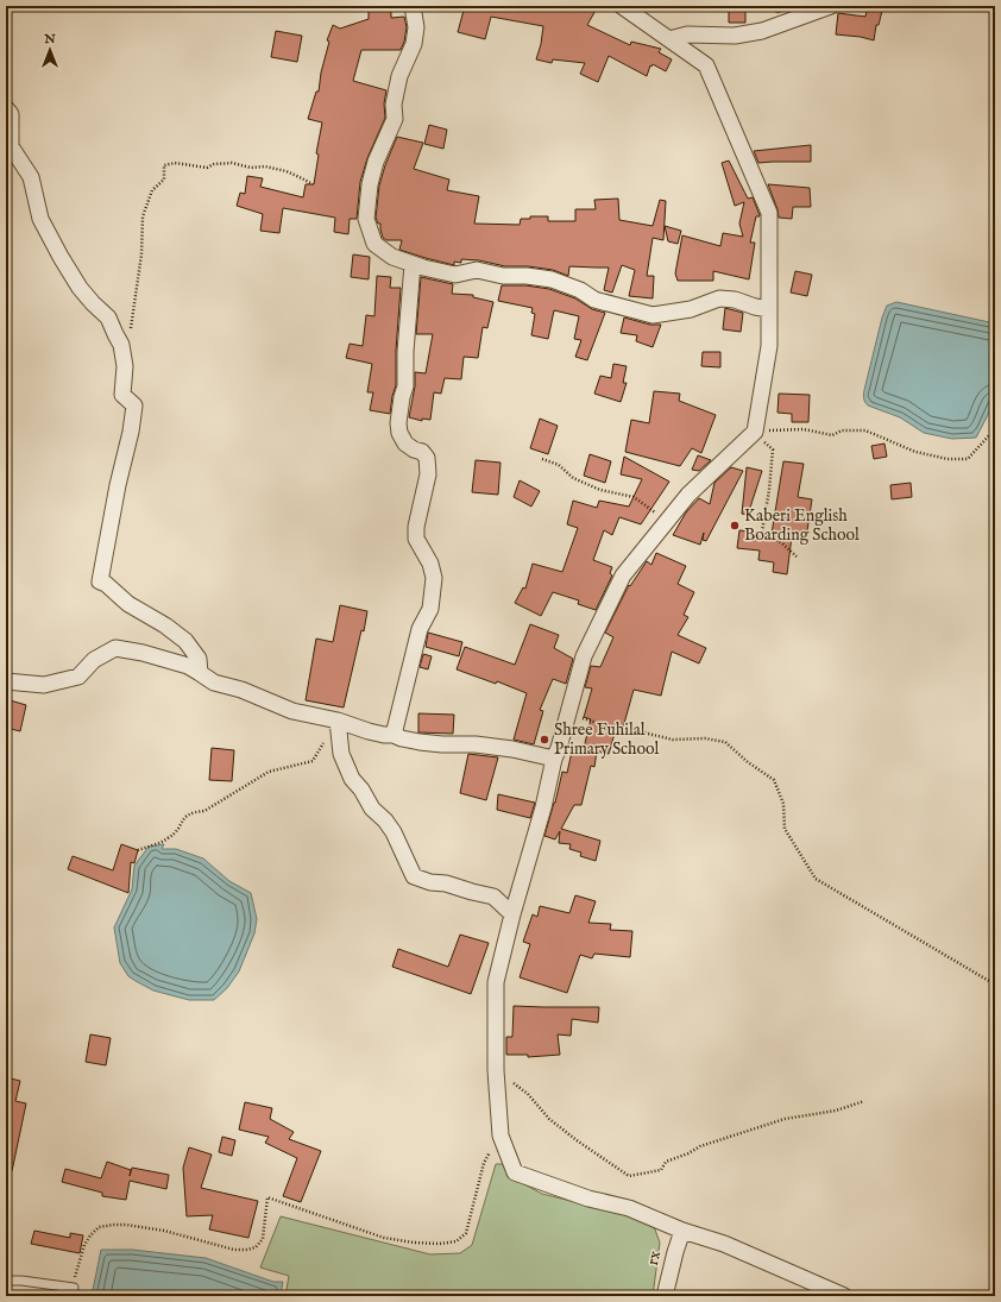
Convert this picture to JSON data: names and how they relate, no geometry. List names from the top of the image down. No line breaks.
{"streets":{"street":["rx"]},"places":["Kaberi English Boarding School","Shree Fuhilal Primary School"],"north":"top"}
